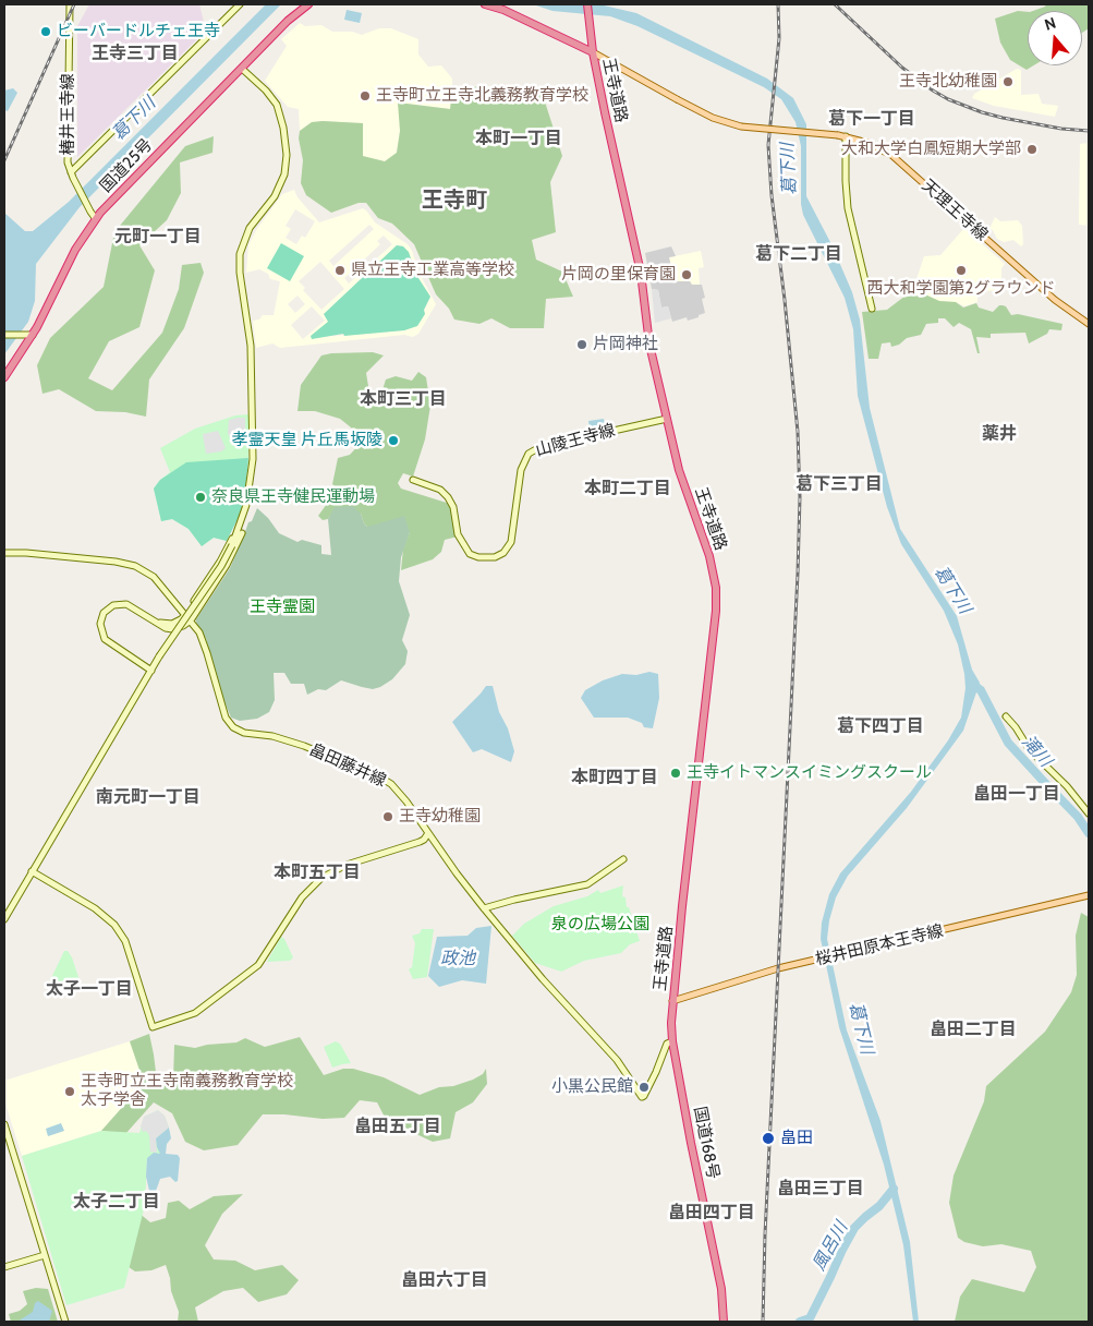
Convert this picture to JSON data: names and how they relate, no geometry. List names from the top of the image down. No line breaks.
{"streets":{"highway":["王寺道路","国道25号","国道168号"],"main road":["天理王寺線","桜井田原本王寺線"],"street":["椿井王寺線","山陵王寺線","畠田藤井線"]},"crossings":[["王寺道路","天理王寺線"],["王寺道路","山陵王寺線"],["王寺道路","桜井田原本王寺線"],["王寺道路","国道168号"],["椿井王寺線","国道25号"],["畠田藤井線","国道168号"],["桜井田原本王寺線","国道168号"]],"districts":["王寺三丁目","葛下一丁目","本町一丁目","王寺町","元町一丁目","葛下二丁目","本町三丁目","薬井","葛下三丁目","本町二丁目","葛下四丁目","本町四丁目","畠田一丁目","南元町一丁目","本町五丁目","太子一丁目","畠田二丁目","畠田五丁目","畠田三丁目","太子二丁目","畠田四丁目","畠田六丁目"],"water":["葛下川","滝川","政池","風呂川"],"parks":["王寺霊園","泉の広場公園"],"places":["ビーバードルチェ王寺","王寺北幼稚園","王寺町立王寺北義務教育学校","大和大学白鳳短期大学部","県立王寺工業高等学校","西大和学園第2グラウンド","片岡の里保育園","片岡神社","孝霊天皇 片丘馬坂陵","奈良県王寺健民運動場","王寺イトマンスイミングスクール","王寺幼稚園","小黒公民館","王寺町立王寺南義務教育学校 太子学舎","畠田"],"north":"top"}
